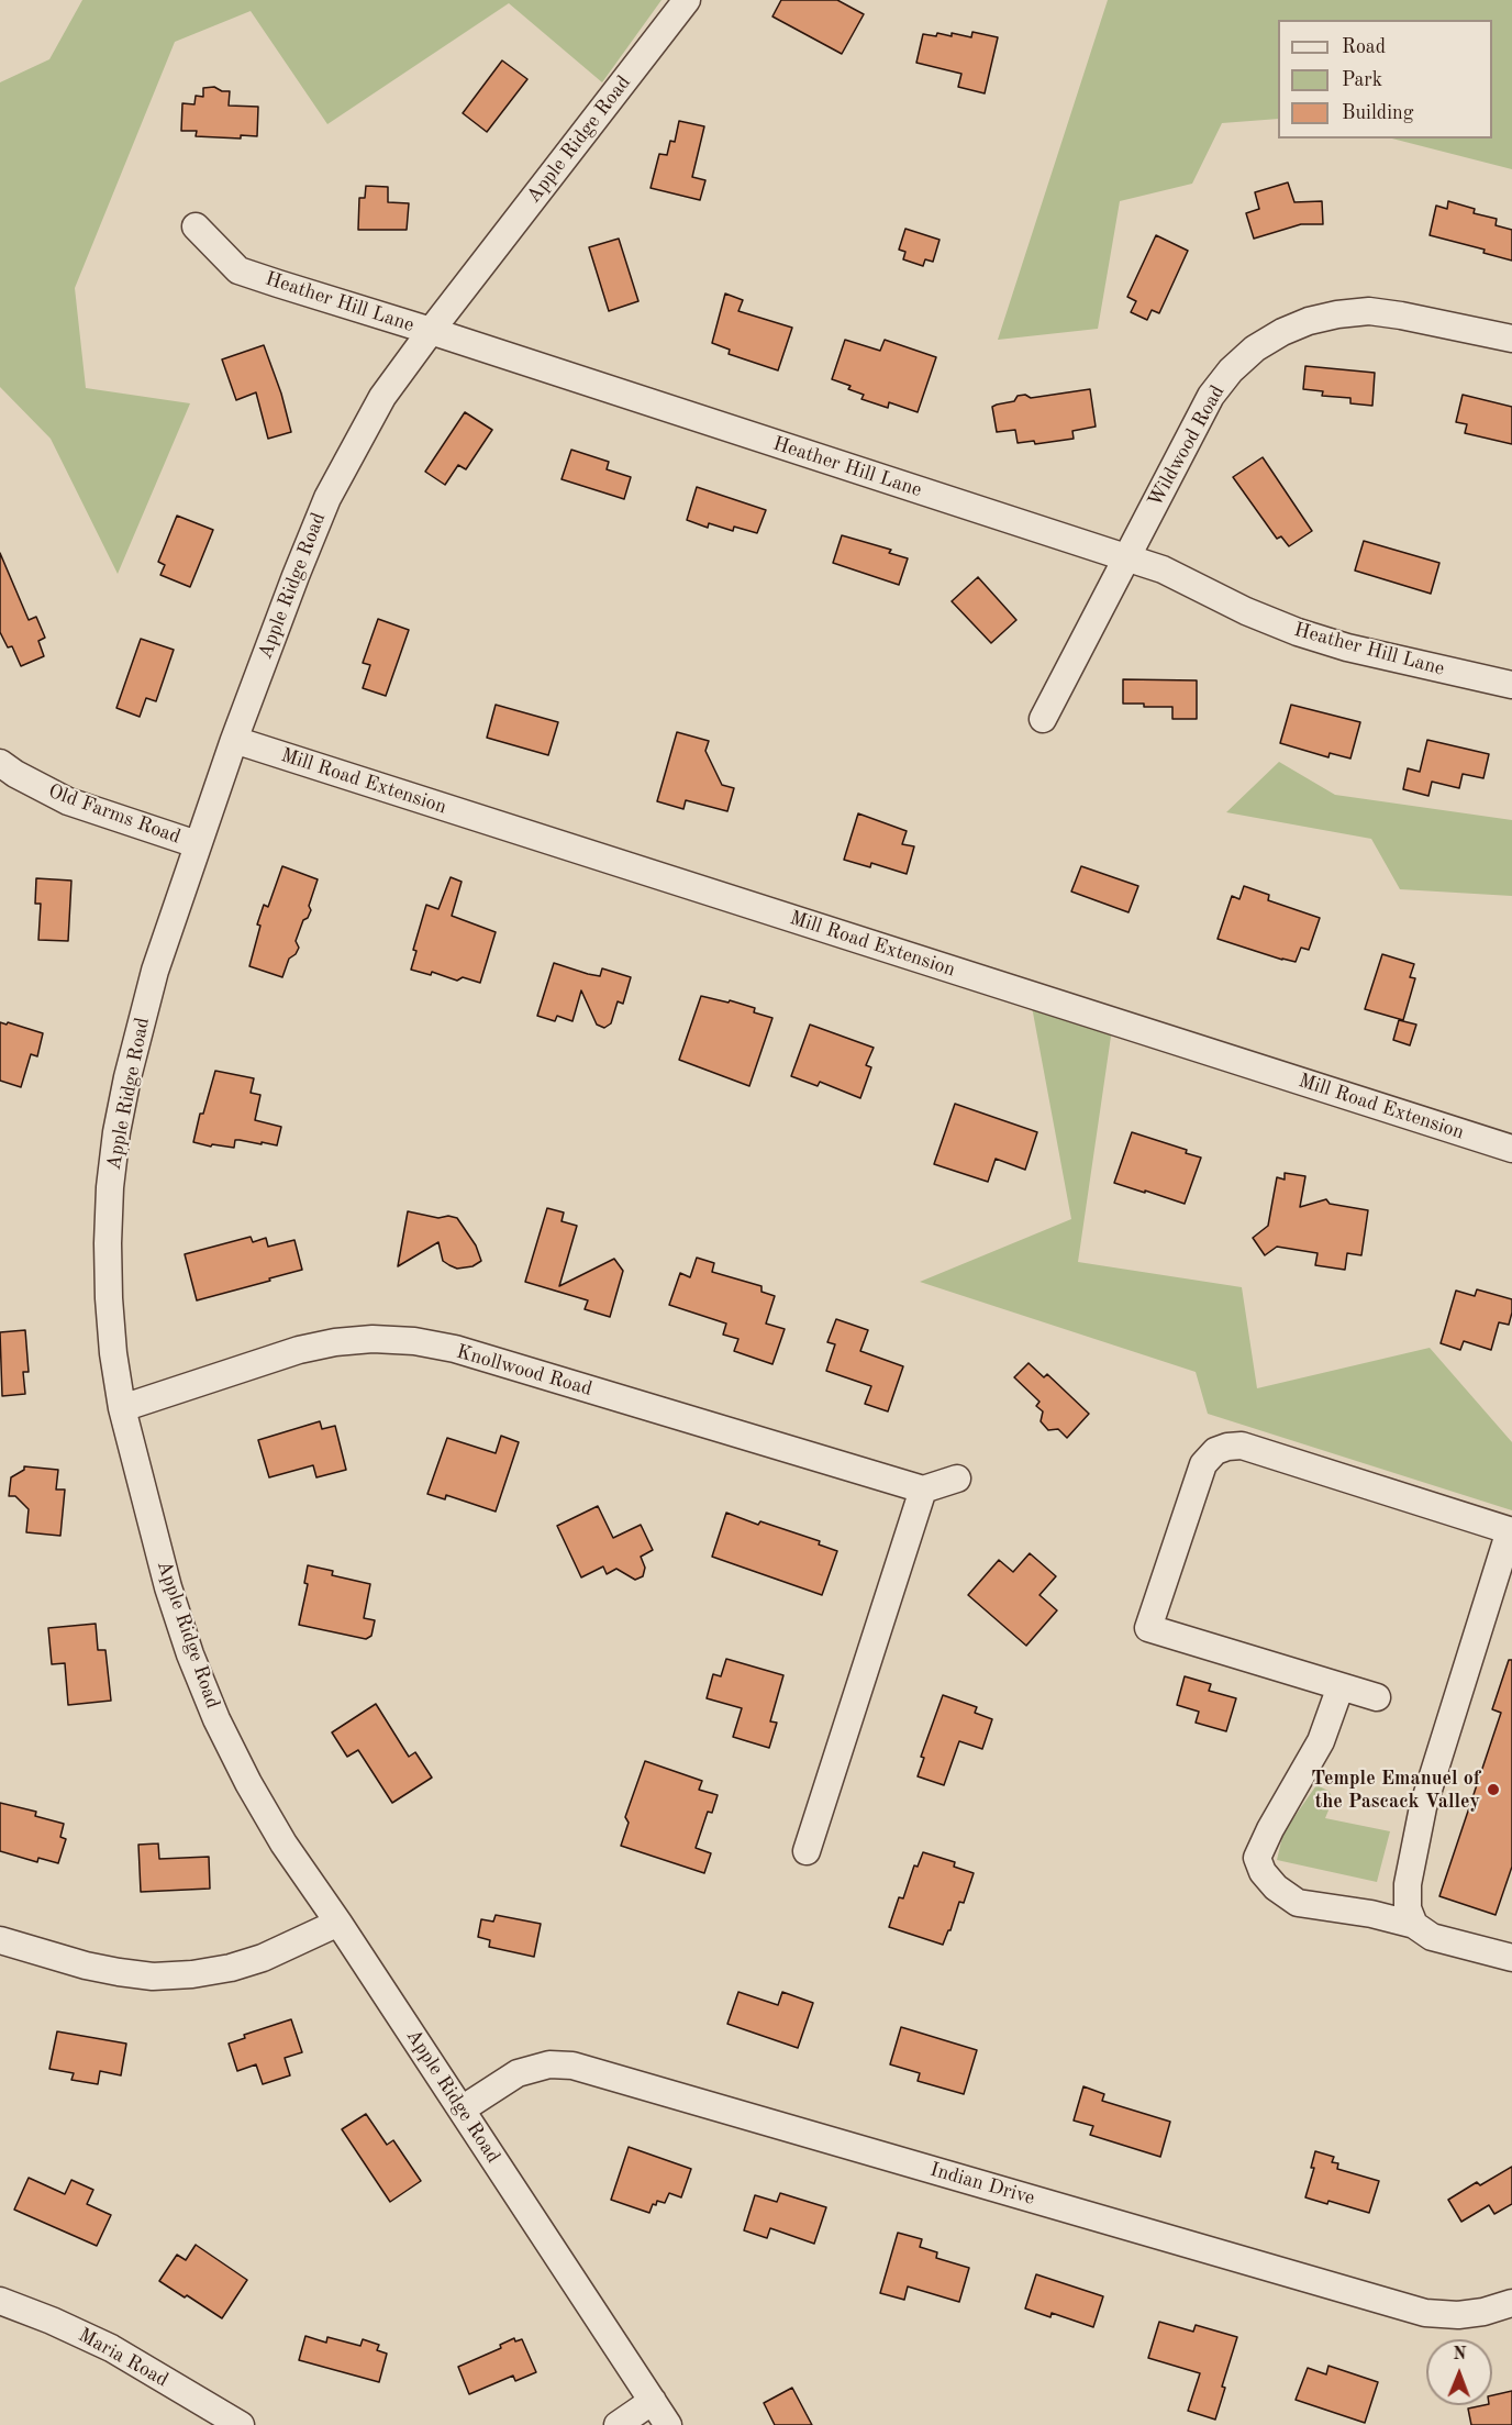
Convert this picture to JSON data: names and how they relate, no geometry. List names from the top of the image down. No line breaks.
{"streets":{"street":["Apple Ridge Road","Heather Hill Lane","Wildwood Road","Mill Road Extension","Old Farms Road","Knollwood Road","Indian Drive","Maria Road"]},"crossings":[["Apple Ridge Road","Heather Hill Lane"],["Apple Ridge Road","Mill Road Extension"],["Apple Ridge Road","Old Farms Road"],["Apple Ridge Road","Knollwood Road"],["Apple Ridge Road","Indian Drive"],["Heather Hill Lane","Wildwood Road"]],"places":["Temple Emanuel of the Pascack Valley"],"legend":["Road","Park","Building"],"north":"top"}
